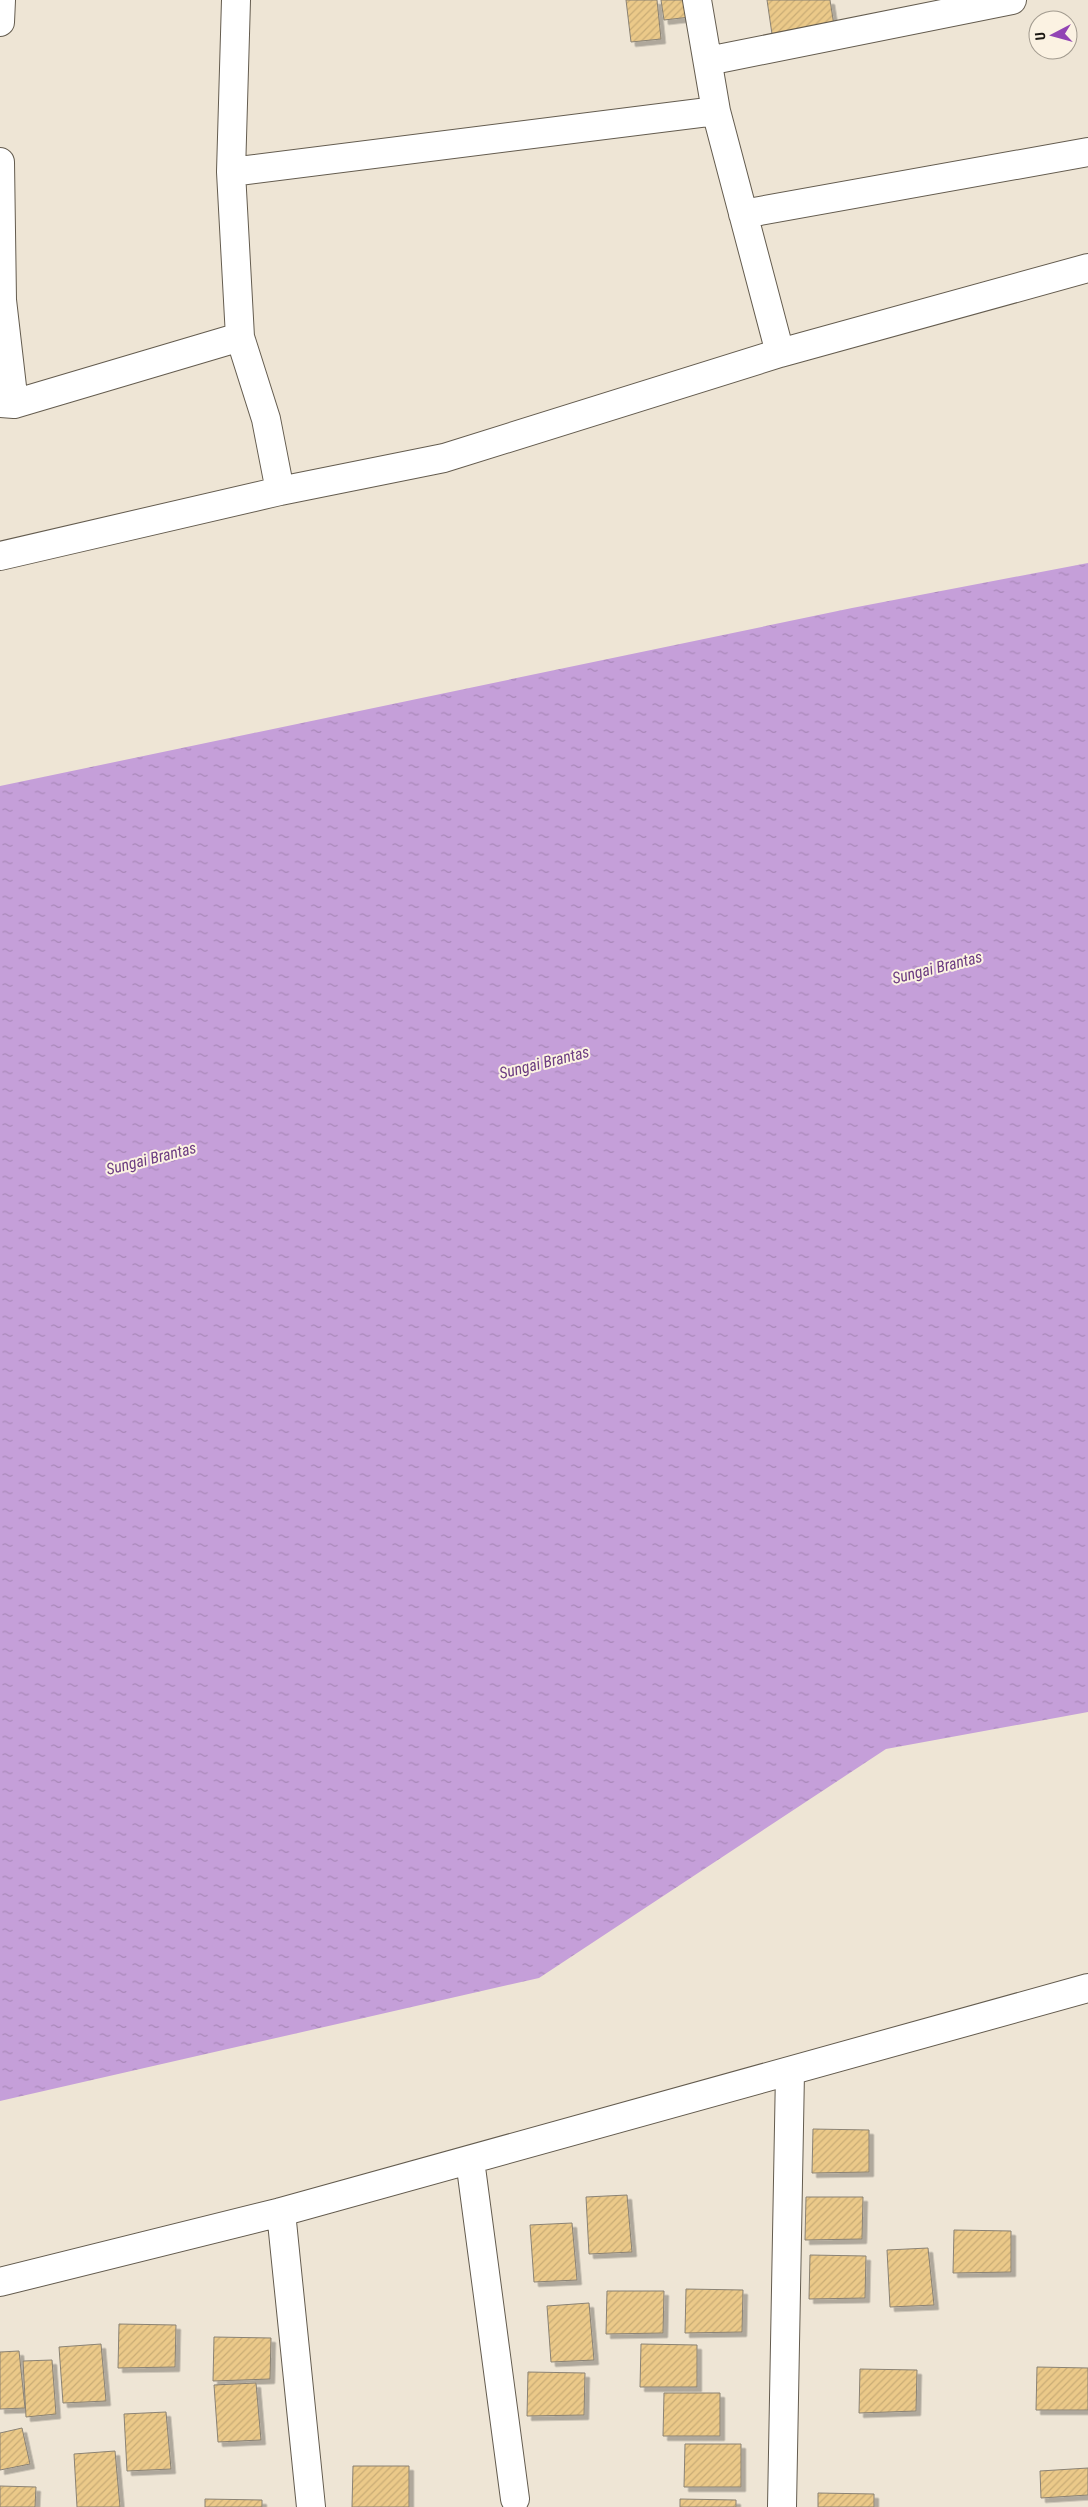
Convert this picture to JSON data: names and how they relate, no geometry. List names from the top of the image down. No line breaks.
{"water":["Sungai Brantas"],"north":"left"}
